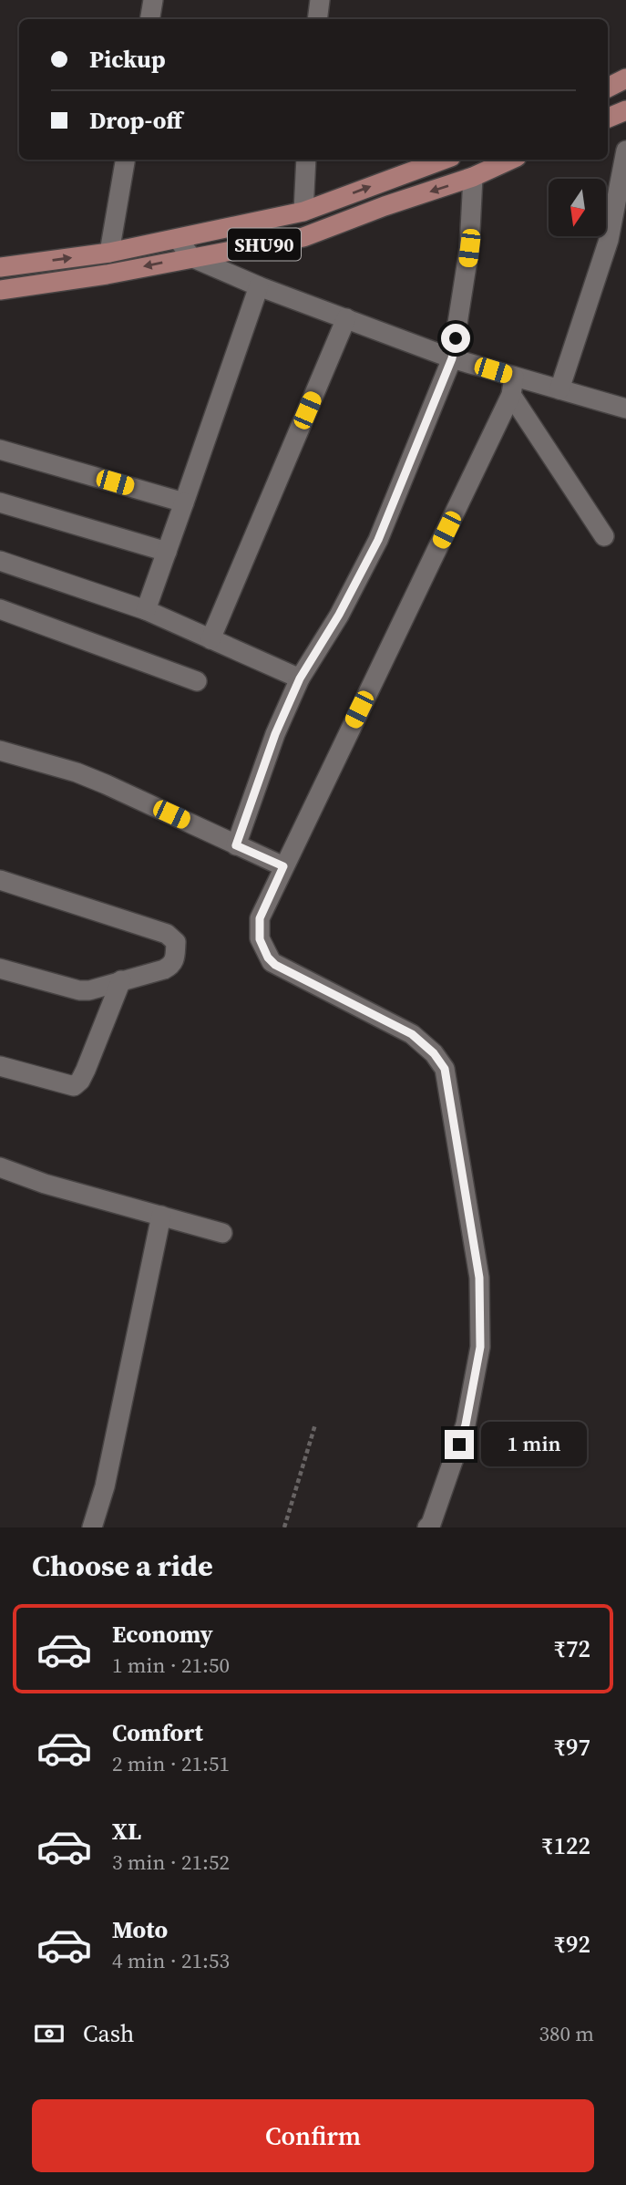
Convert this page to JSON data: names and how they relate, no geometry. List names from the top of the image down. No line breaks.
{"streets":{"main road":["SHU90"]},"north":"bottom","page":{"banner":["Pickup","Drop-off"],"bubble":"1 min","heading":"Choose a ride","list":[{"name":"Economy","note":"1 min · 21:50","value":"₹72"},{"name":"Comfort","note":"2 min · 21:51","value":"₹97"},{"name":"XL","note":"3 min · 21:52","value":"₹122"},{"name":"Moto","note":"4 min · 21:53","value":"₹92"}],"pay":["Cash","380 m"],"buttons":"Confirm"}}
